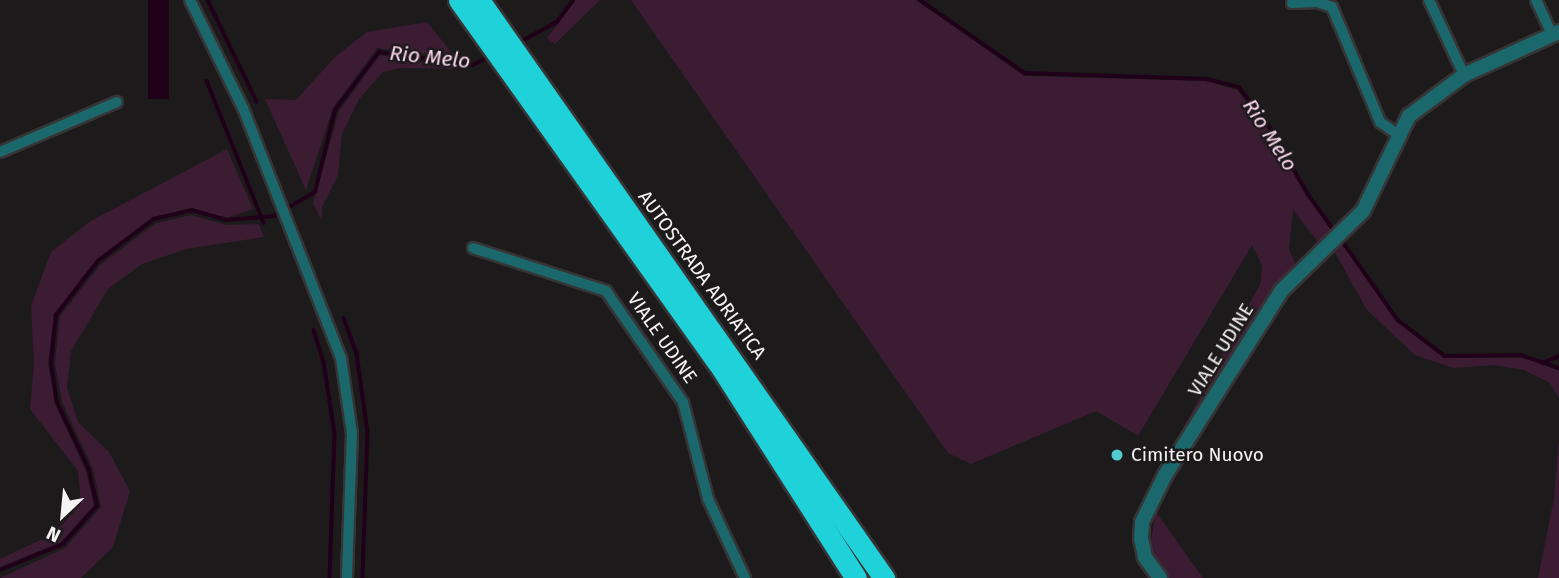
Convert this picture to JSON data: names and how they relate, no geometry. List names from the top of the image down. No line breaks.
{"streets":{"highway":["AUTOSTRADA ADRIATICA"],"street":["VIALE UDINE"]},"water":["Rio Melo"],"places":["Cimitero Nuovo"],"north":"bottom left"}
